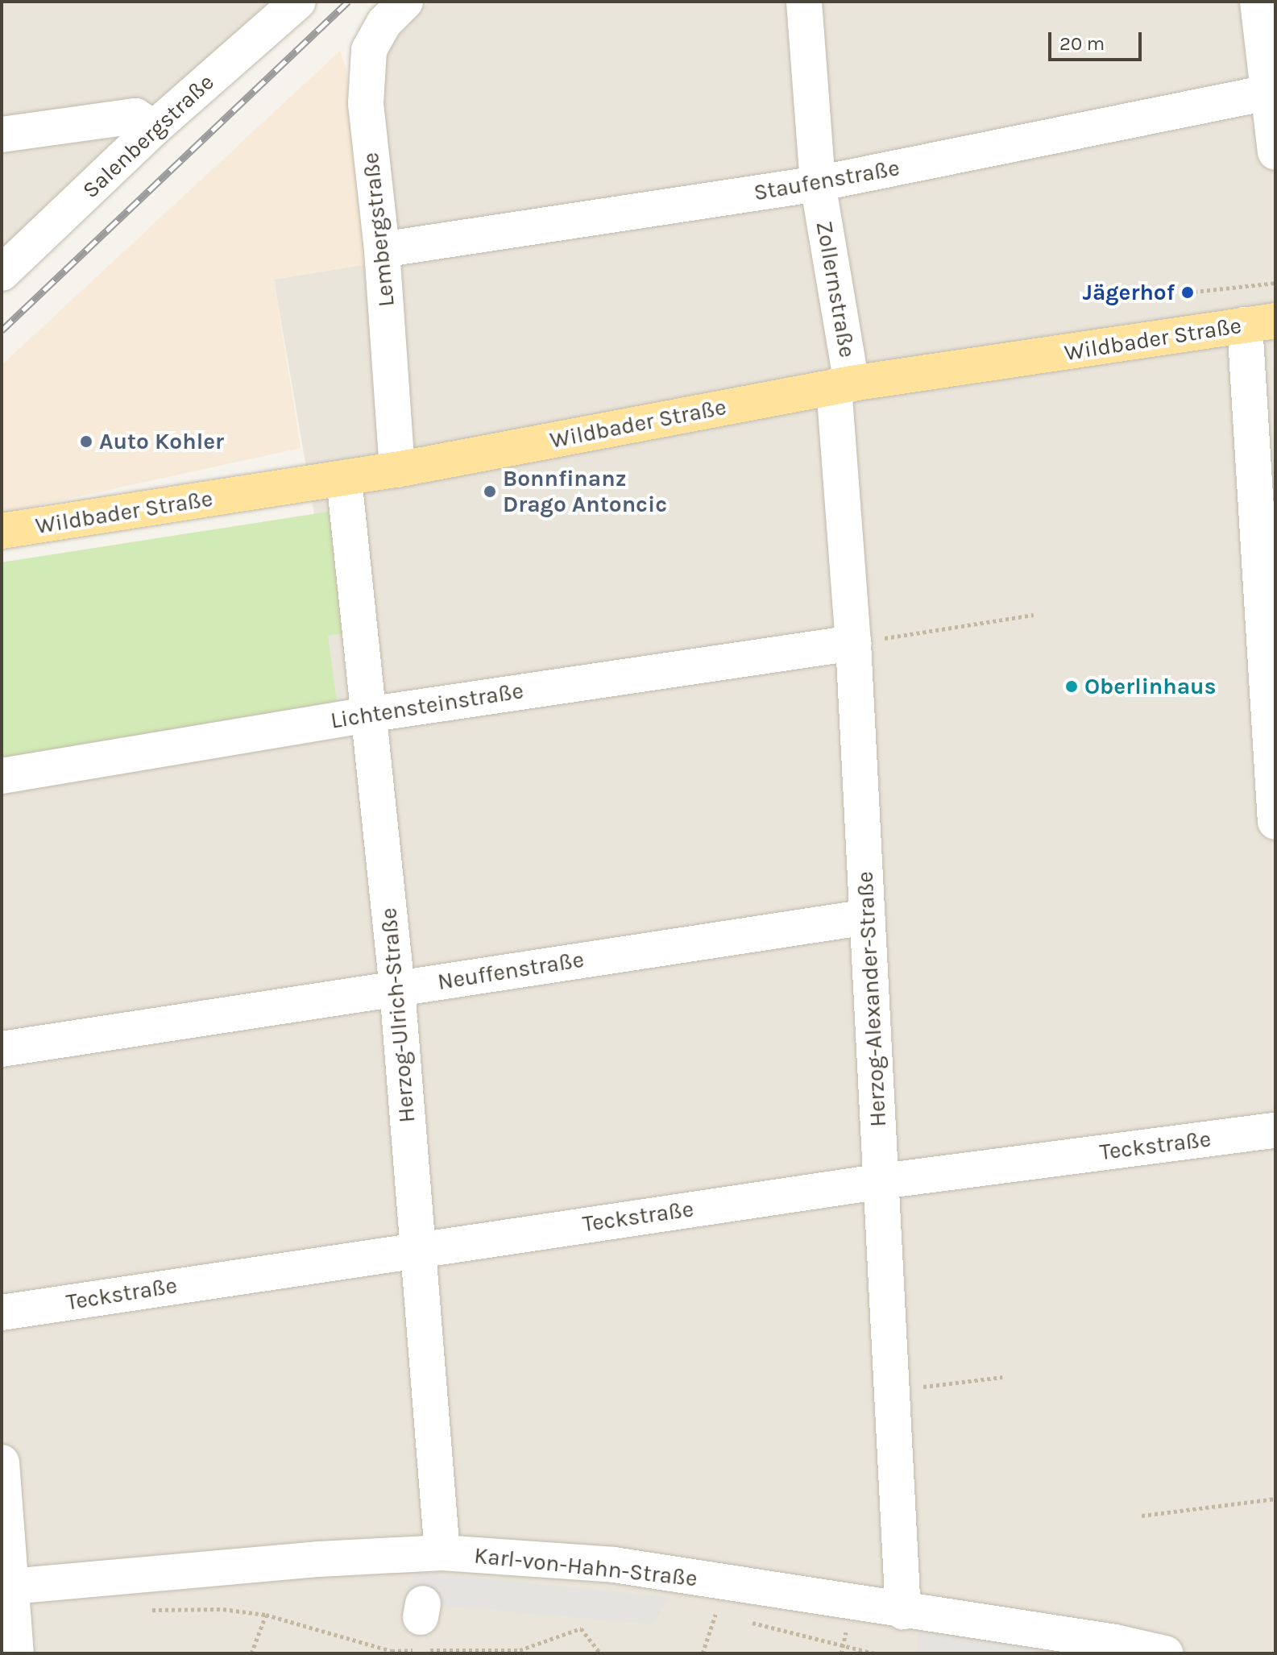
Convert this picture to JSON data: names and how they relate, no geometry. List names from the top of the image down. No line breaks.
{"streets":{"main road":["Wildbader Straße"],"street":["Salenbergstraße","Staufenstraße","Lembergstraße","Zollernstraße","Lichtensteinstraße","Neuffenstraße","Herzog-Alexander-Straße","Herzog-Ulrich-Straße","Teckstraße","Karl-von-Hahn-Straße"]},"crossings":[["Staufenstraße","Lembergstraße"],["Staufenstraße","Zollernstraße"],["Lembergstraße","Wildbader Straße"],["Zollernstraße","Wildbader Straße"],["Zollernstraße","Herzog-Alexander-Straße"],["Wildbader Straße","Herzog-Alexander-Straße"],["Wildbader Straße","Herzog-Ulrich-Straße"],["Lichtensteinstraße","Herzog-Alexander-Straße"],["Lichtensteinstraße","Herzog-Ulrich-Straße"],["Neuffenstraße","Herzog-Alexander-Straße"],["Neuffenstraße","Herzog-Ulrich-Straße"],["Herzog-Alexander-Straße","Teckstraße"],["Herzog-Alexander-Straße","Karl-von-Hahn-Straße"],["Herzog-Ulrich-Straße","Teckstraße"],["Herzog-Ulrich-Straße","Karl-von-Hahn-Straße"]],"places":["Jägerhof","Auto Kohler","Bonnfinanz Drago Antoncic","Oberlinhaus"],"scale_bar":"20 m"}
